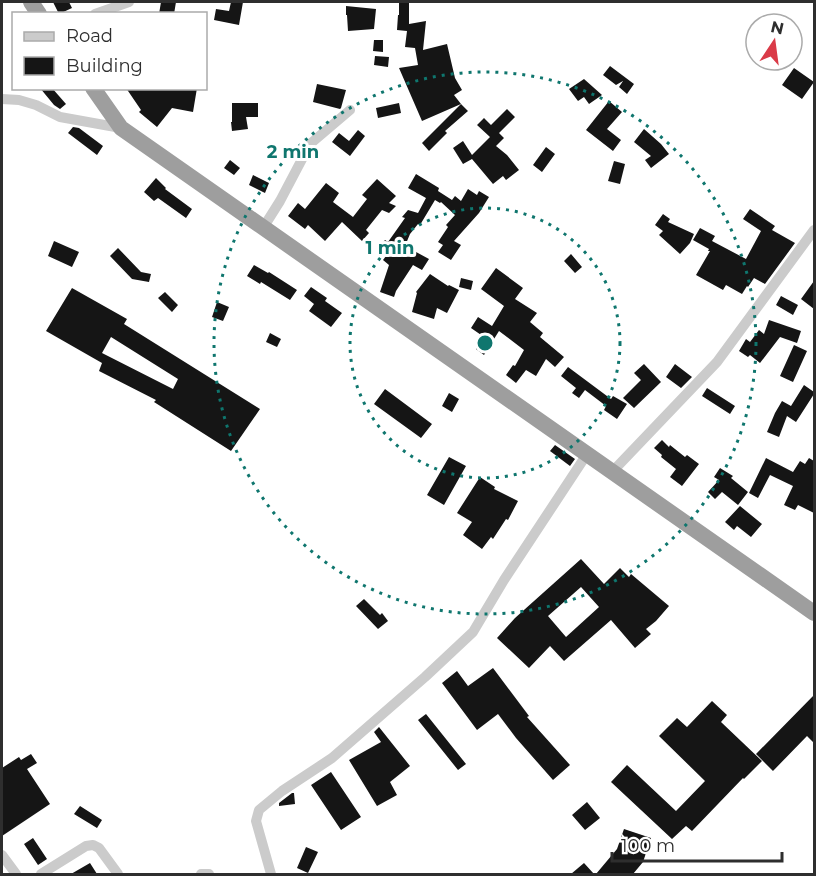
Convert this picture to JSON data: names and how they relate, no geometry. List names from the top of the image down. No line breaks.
{"legend":["Road","Building"],"scale_bar":"100 m","north":"top","rings":["2 min","1 min"]}
